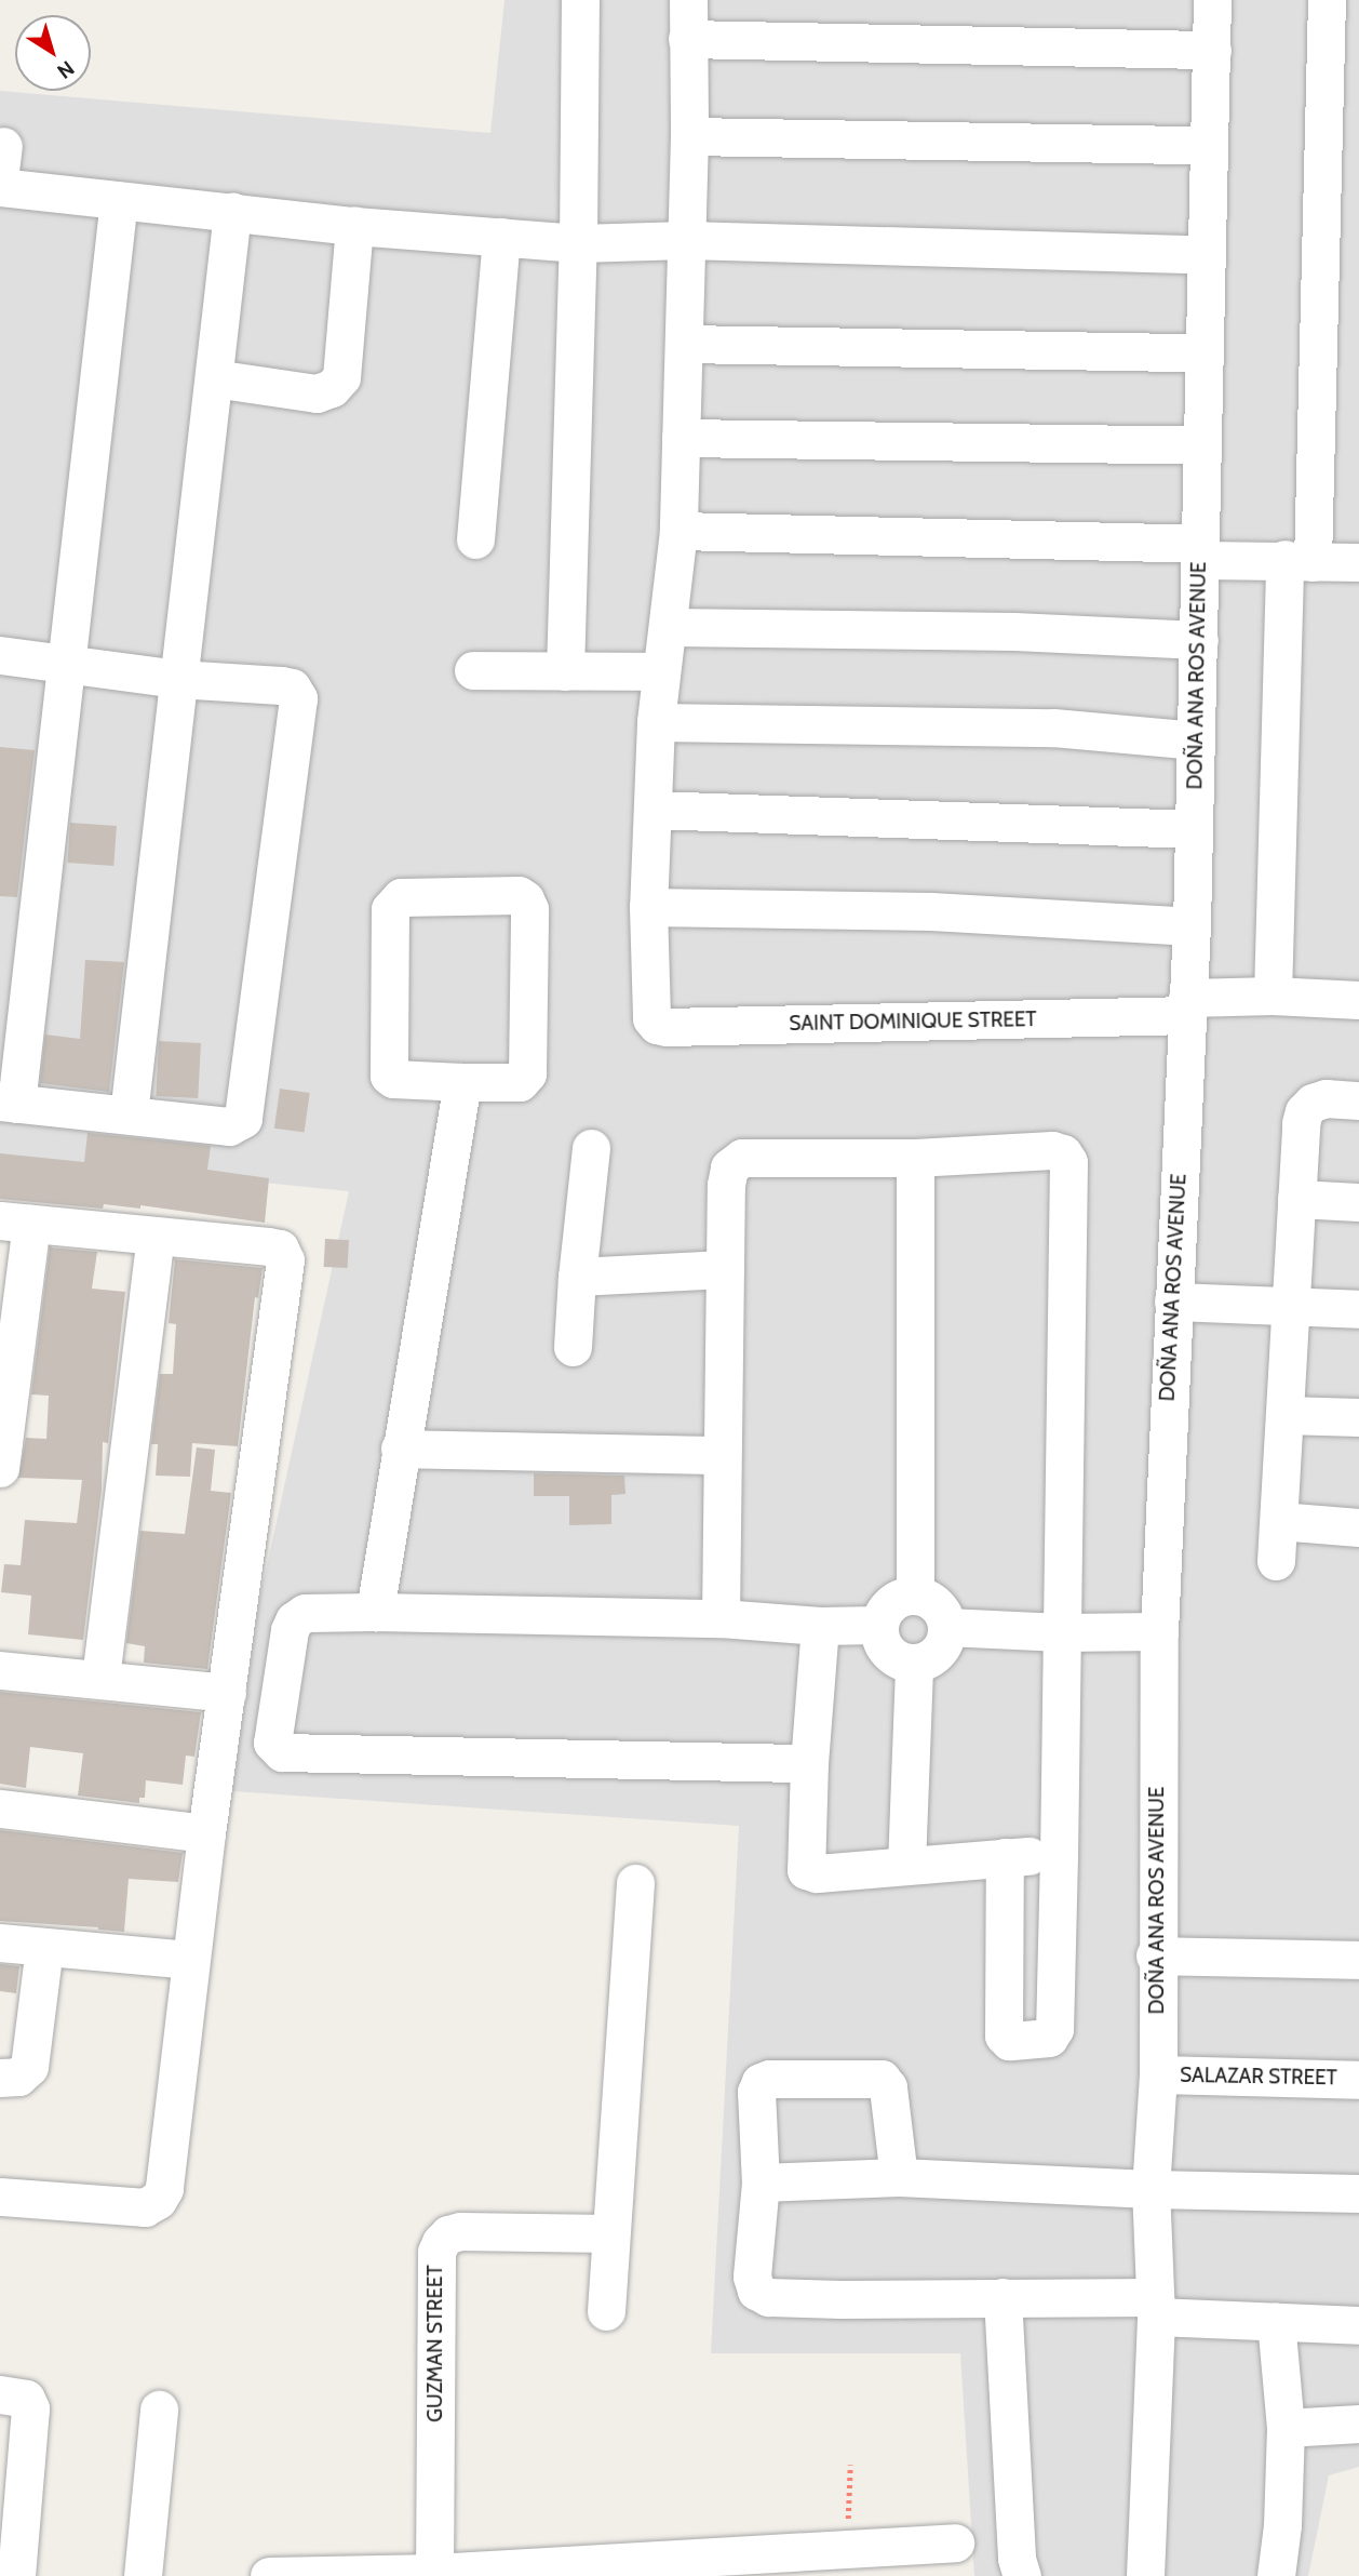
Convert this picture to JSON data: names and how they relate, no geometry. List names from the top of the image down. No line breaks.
{"streets":{"street":["DOÑA ANA ROS AVENUE","SAINT DOMINIQUE STREET","SALAZAR STREET","GUZMAN STREET"]},"crossings":[["DOÑA ANA ROS AVENUE","SAINT DOMINIQUE STREET"],["DOÑA ANA ROS AVENUE","SALAZAR STREET"]],"north":"bottom right"}
